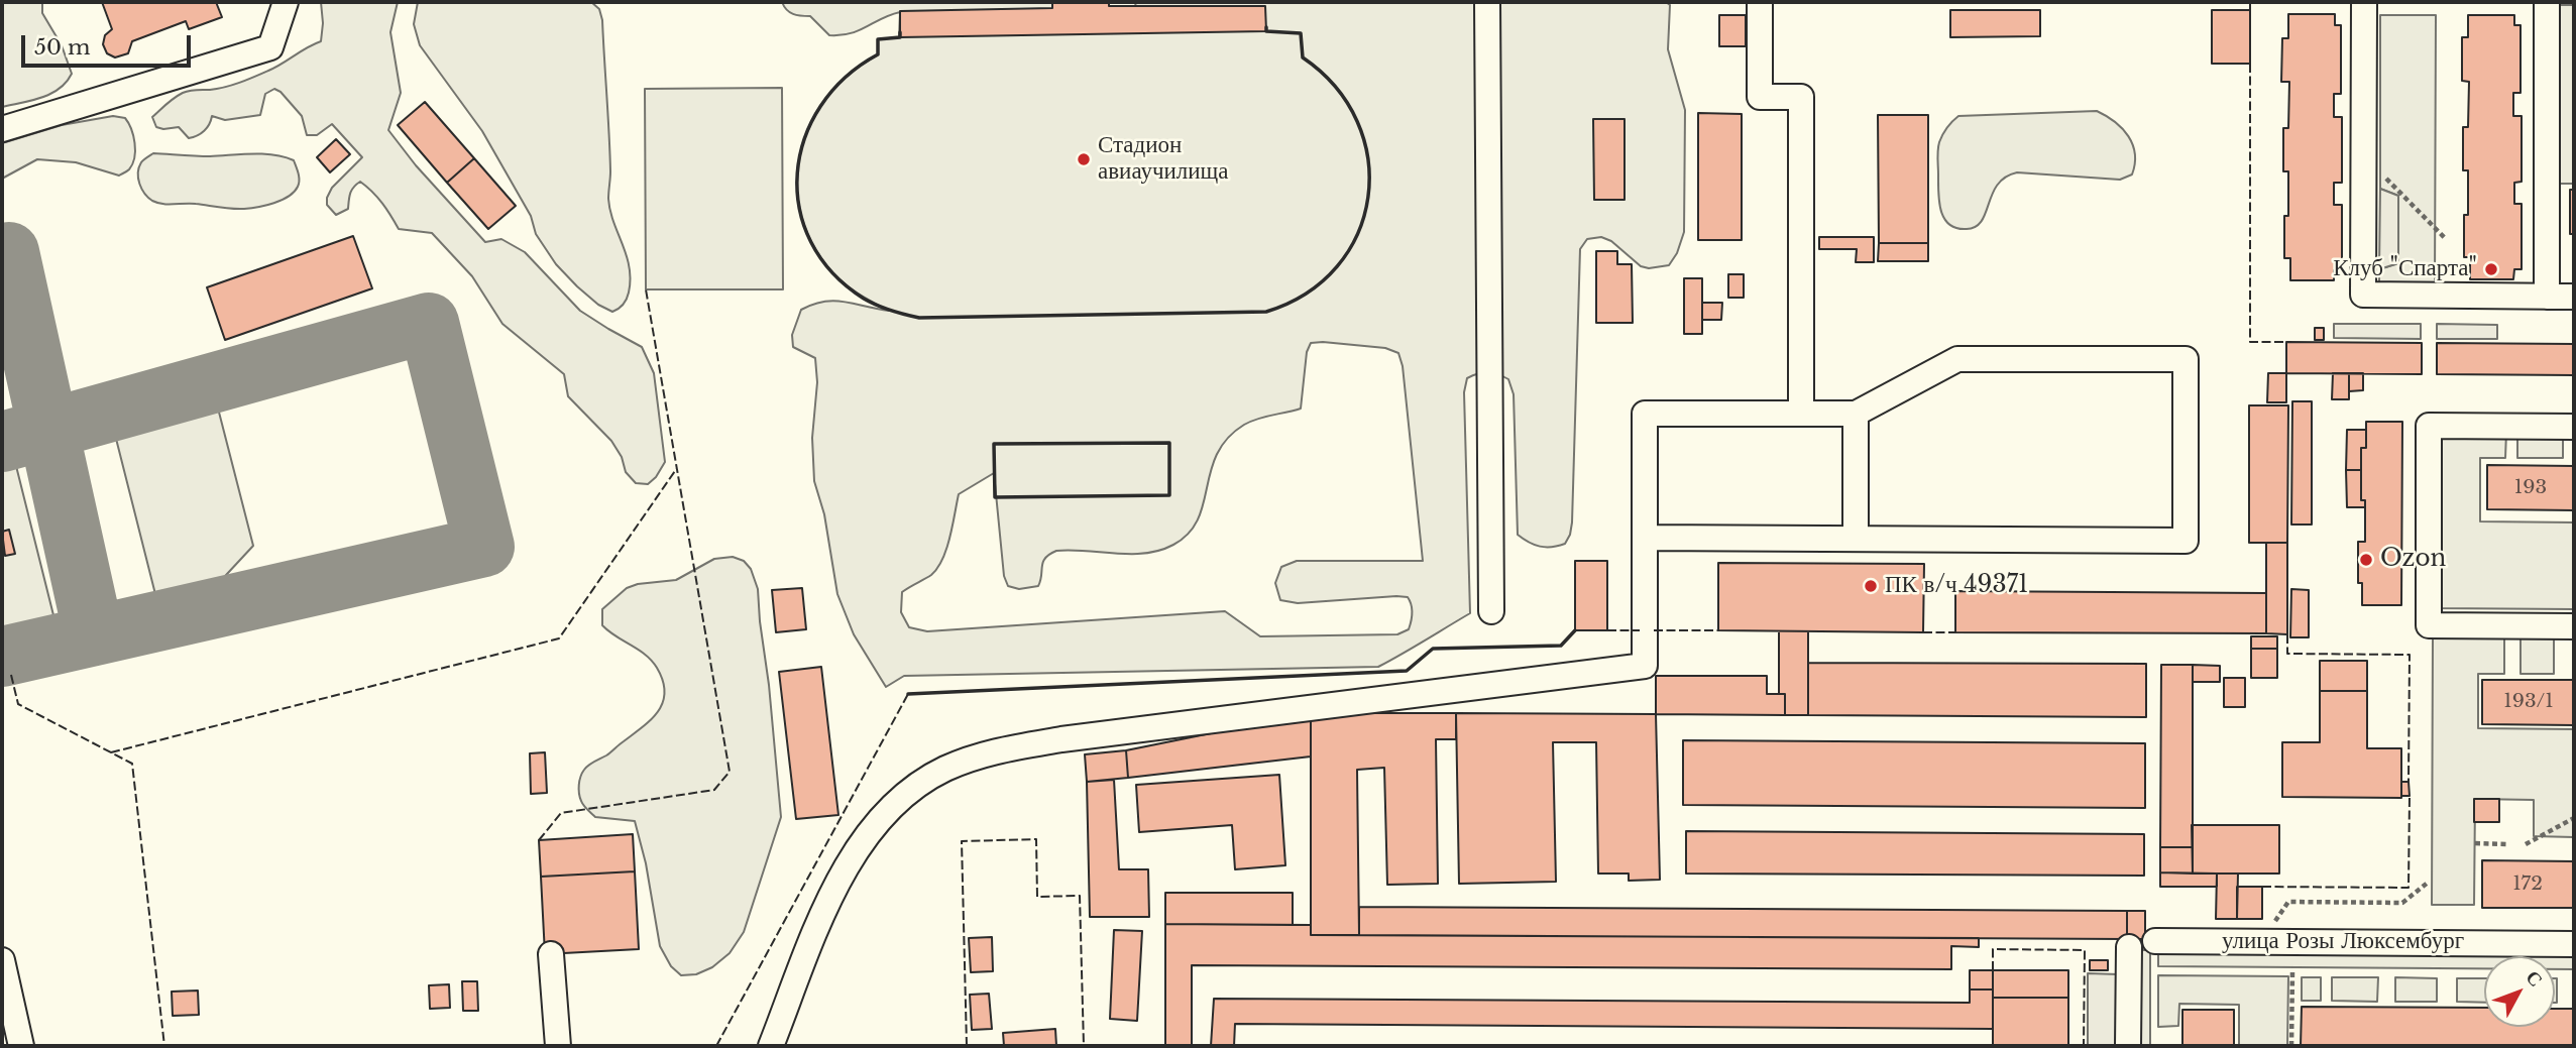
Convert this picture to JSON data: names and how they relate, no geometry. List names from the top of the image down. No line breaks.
{"streets":{"street":["улица Розы Люксембург"]},"places":["Стадион авиаучилища","Клуб \"Спарта\"","Ozon","ПК в/ч 49371"],"house_numbers":["193","193/1","172"],"scale_bar":"50 m","north":"top right"}
